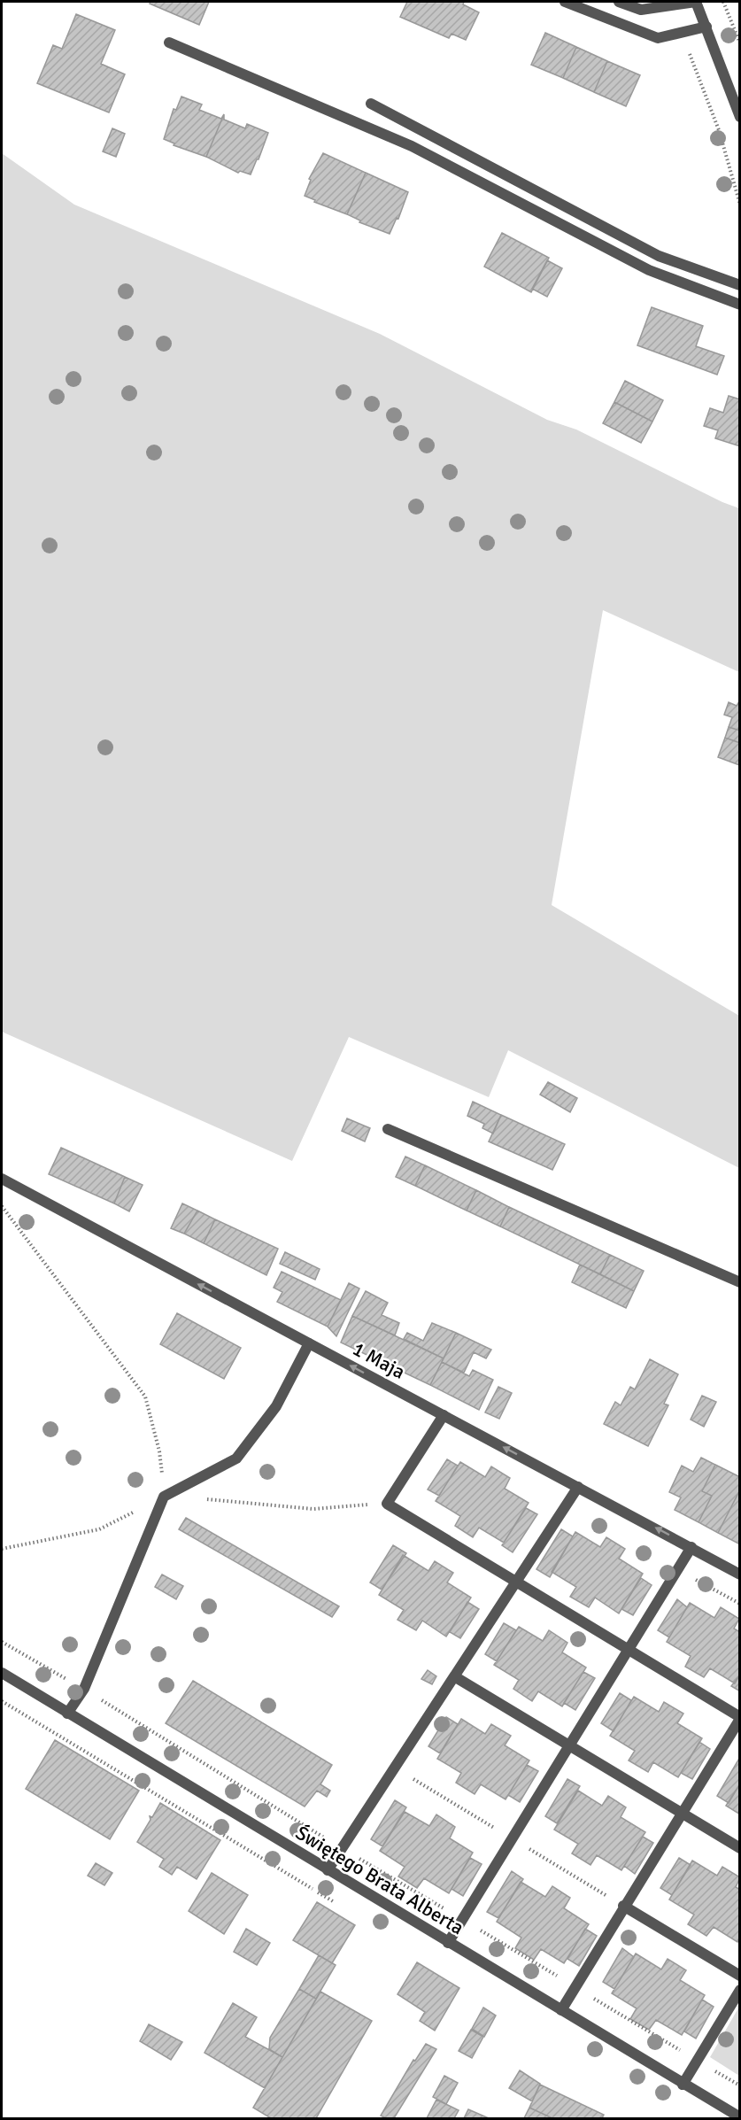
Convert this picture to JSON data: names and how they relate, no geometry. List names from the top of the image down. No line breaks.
{"streets":{"street":["1 Maja","Świętego Brata Alberta"]},"one_way":["1 Maja"]}
